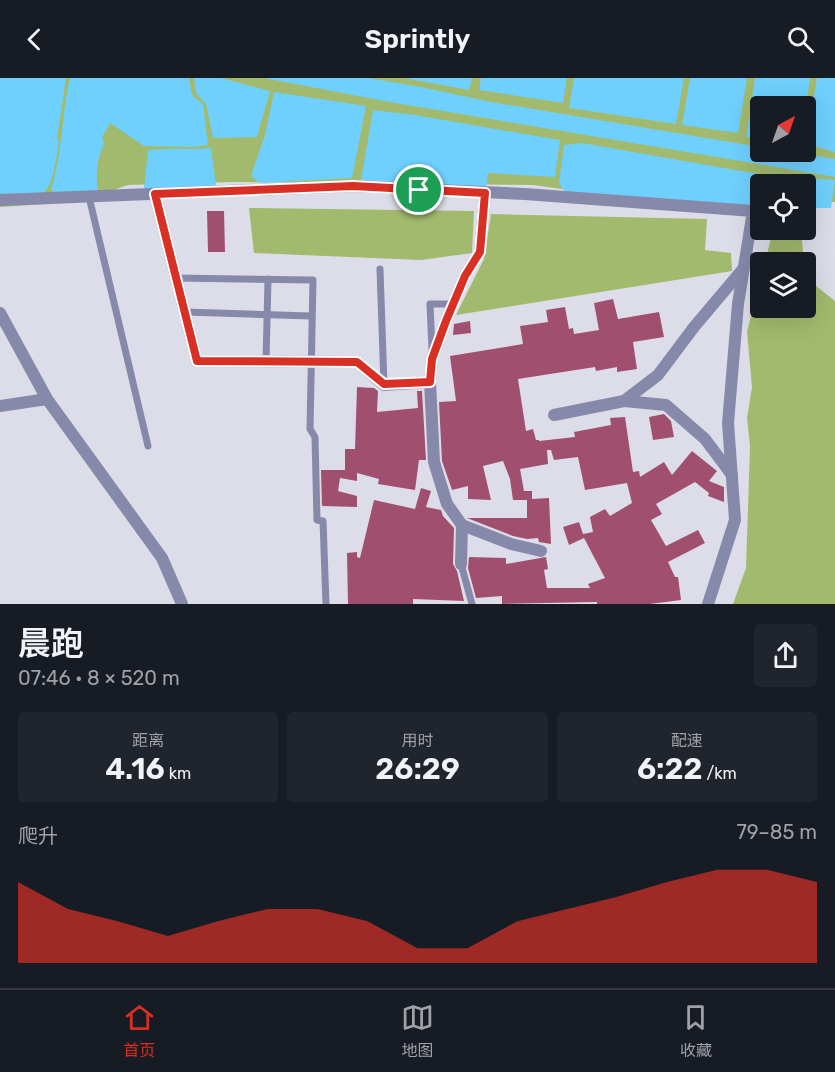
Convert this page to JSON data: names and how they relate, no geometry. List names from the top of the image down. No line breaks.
{"north":"top right","page":{"header":"Sprintly","heading":["晨跑","07:46 · 8 × 520 m"],"stats":[["距离","4.16 km"],["用时","26:29"],["配速","6:22 /km"]],"chart":["爬升","79–85 m"],"tabs":["首页","地图","收藏"]}}
